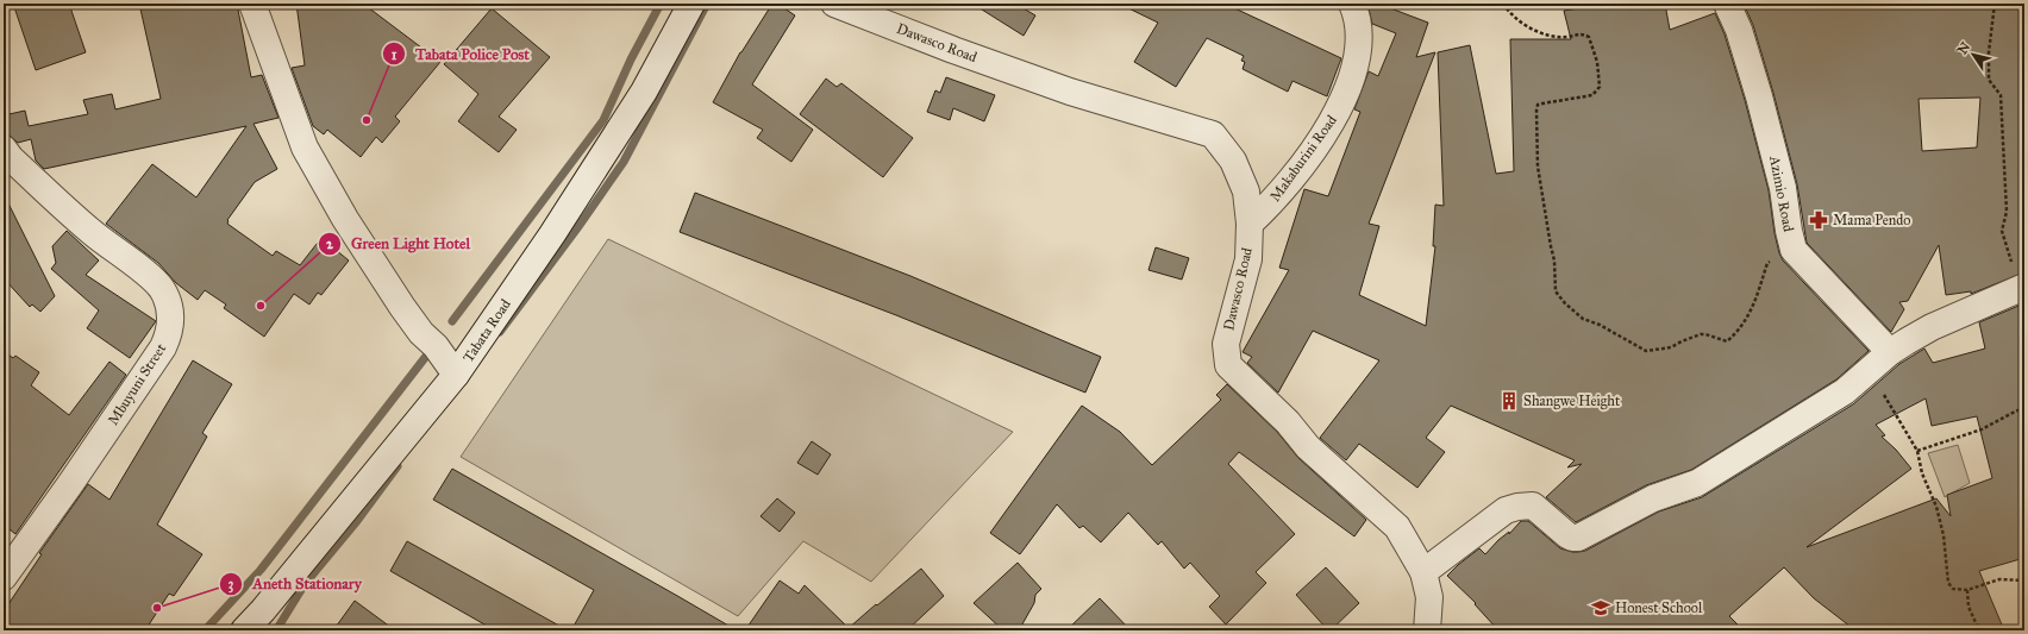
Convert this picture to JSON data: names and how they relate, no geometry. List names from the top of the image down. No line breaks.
{"streets":{"street":["Dawasco Road","Makaburini Road","Azimio Road","Tabata Road","Mbuyuni Street"]},"crossings":[["Dawasco Road","Makaburini Road"]],"places":{"other":["Tabata Police Post","Green Light Hotel","Aneth Stationary"],"pharmacy":["Mama Pendo"],"building":["Shangwe Height"],"school or university":["Honest School"]},"north":"top left"}
